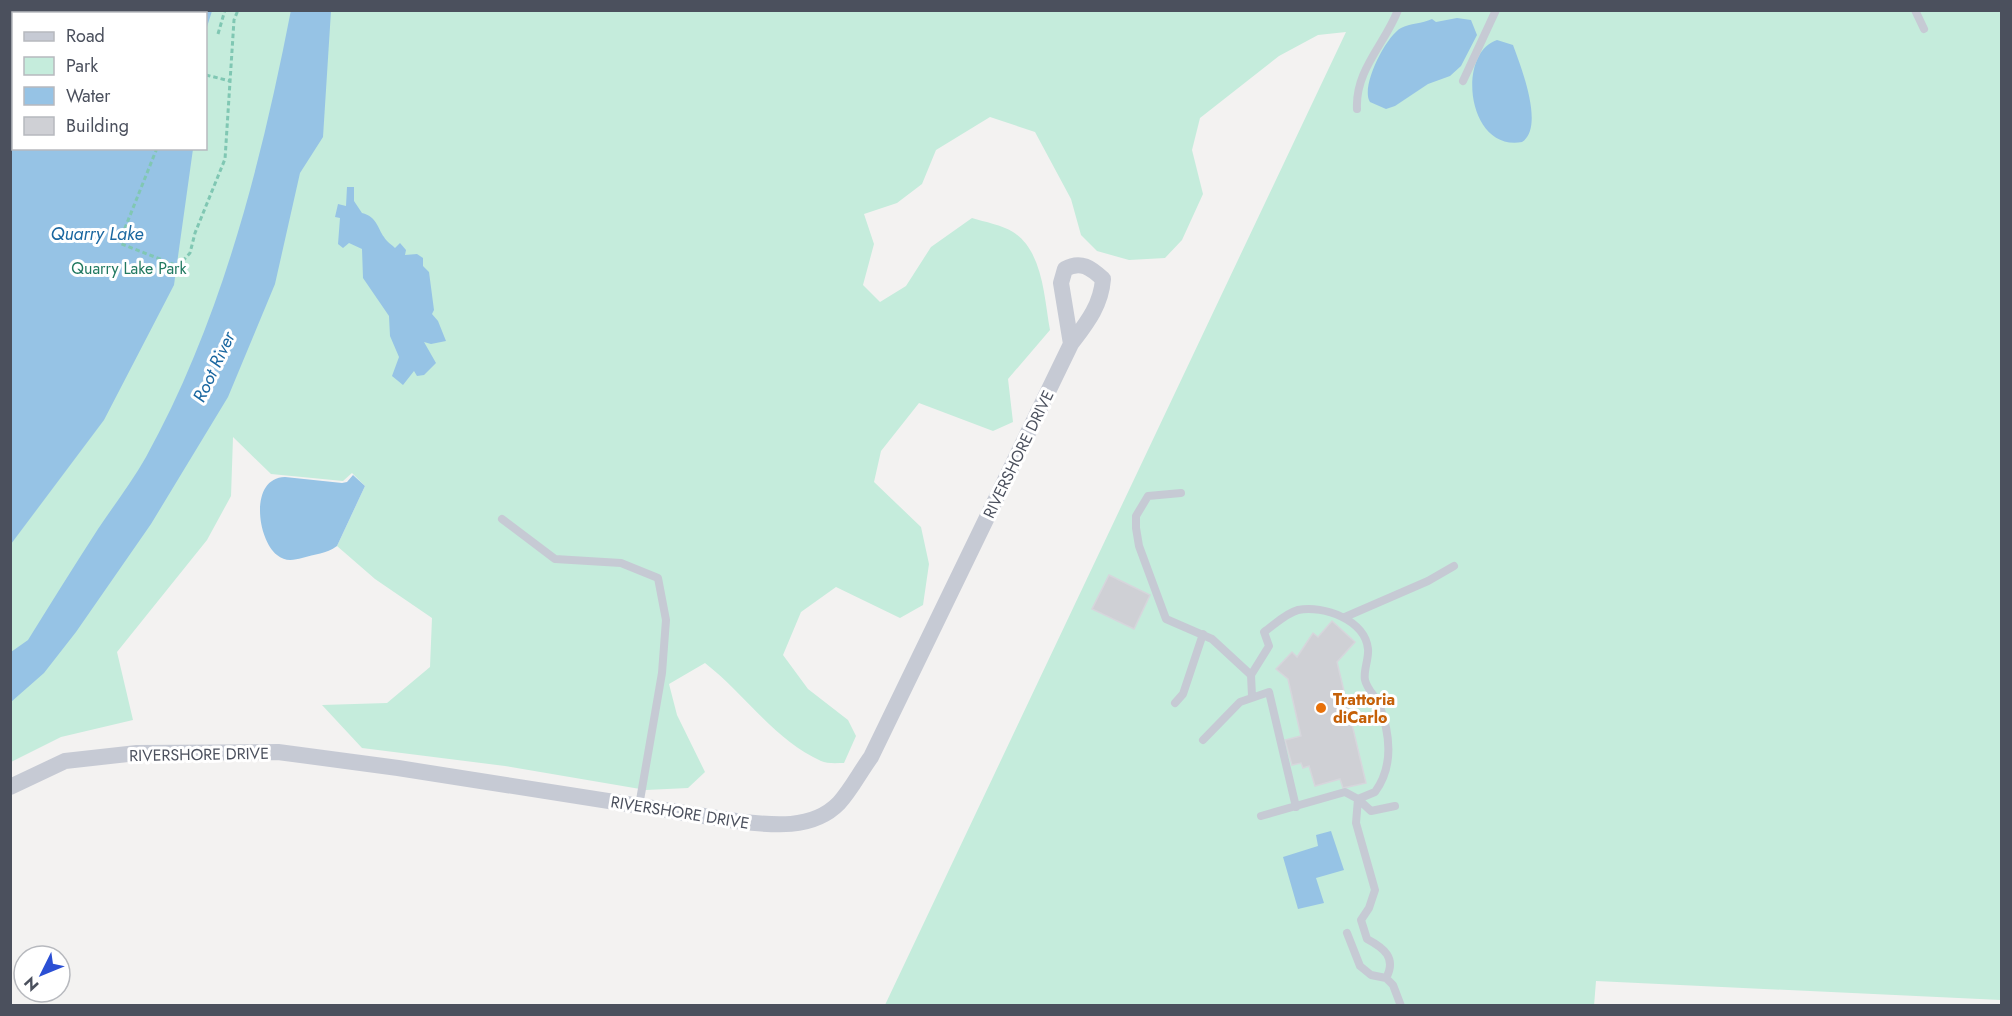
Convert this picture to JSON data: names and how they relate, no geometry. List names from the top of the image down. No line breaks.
{"streets":{"street":["RIVERSHORE DRIVE"]},"water":["Quarry Lake","Root River"],"parks":["Quarry Lake Park"],"places":["Trattoria diCarlo"],"legend":["Road","Park","Water","Building"],"north":"bottom left"}
